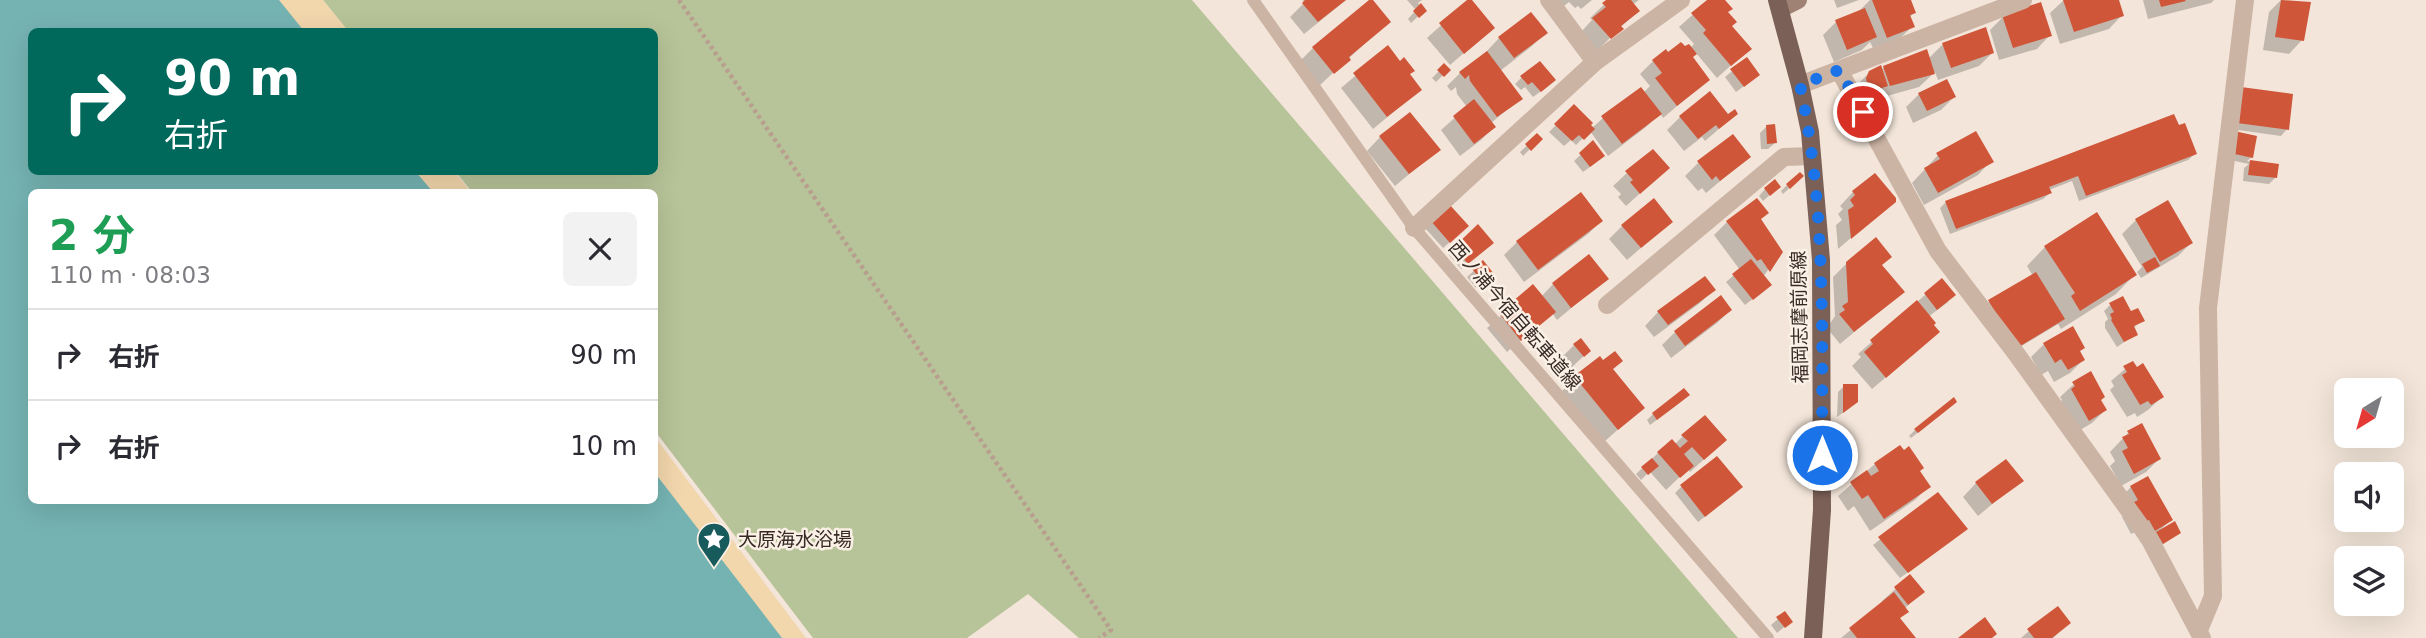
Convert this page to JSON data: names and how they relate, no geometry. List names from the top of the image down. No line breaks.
{"streets":{"main road":["福岡志摩前原線"],"lane":["西ノ浦今宿自転車道線"]},"places":{"place":["大原海水浴場"]},"north":"bottom left","page":{"turn":["90 m","右折"],"heading":["2 分","110 m · 08:03"],"list":[{"name":"右折","value":"90 m"},{"name":"右折","value":"10 m"}]}}
